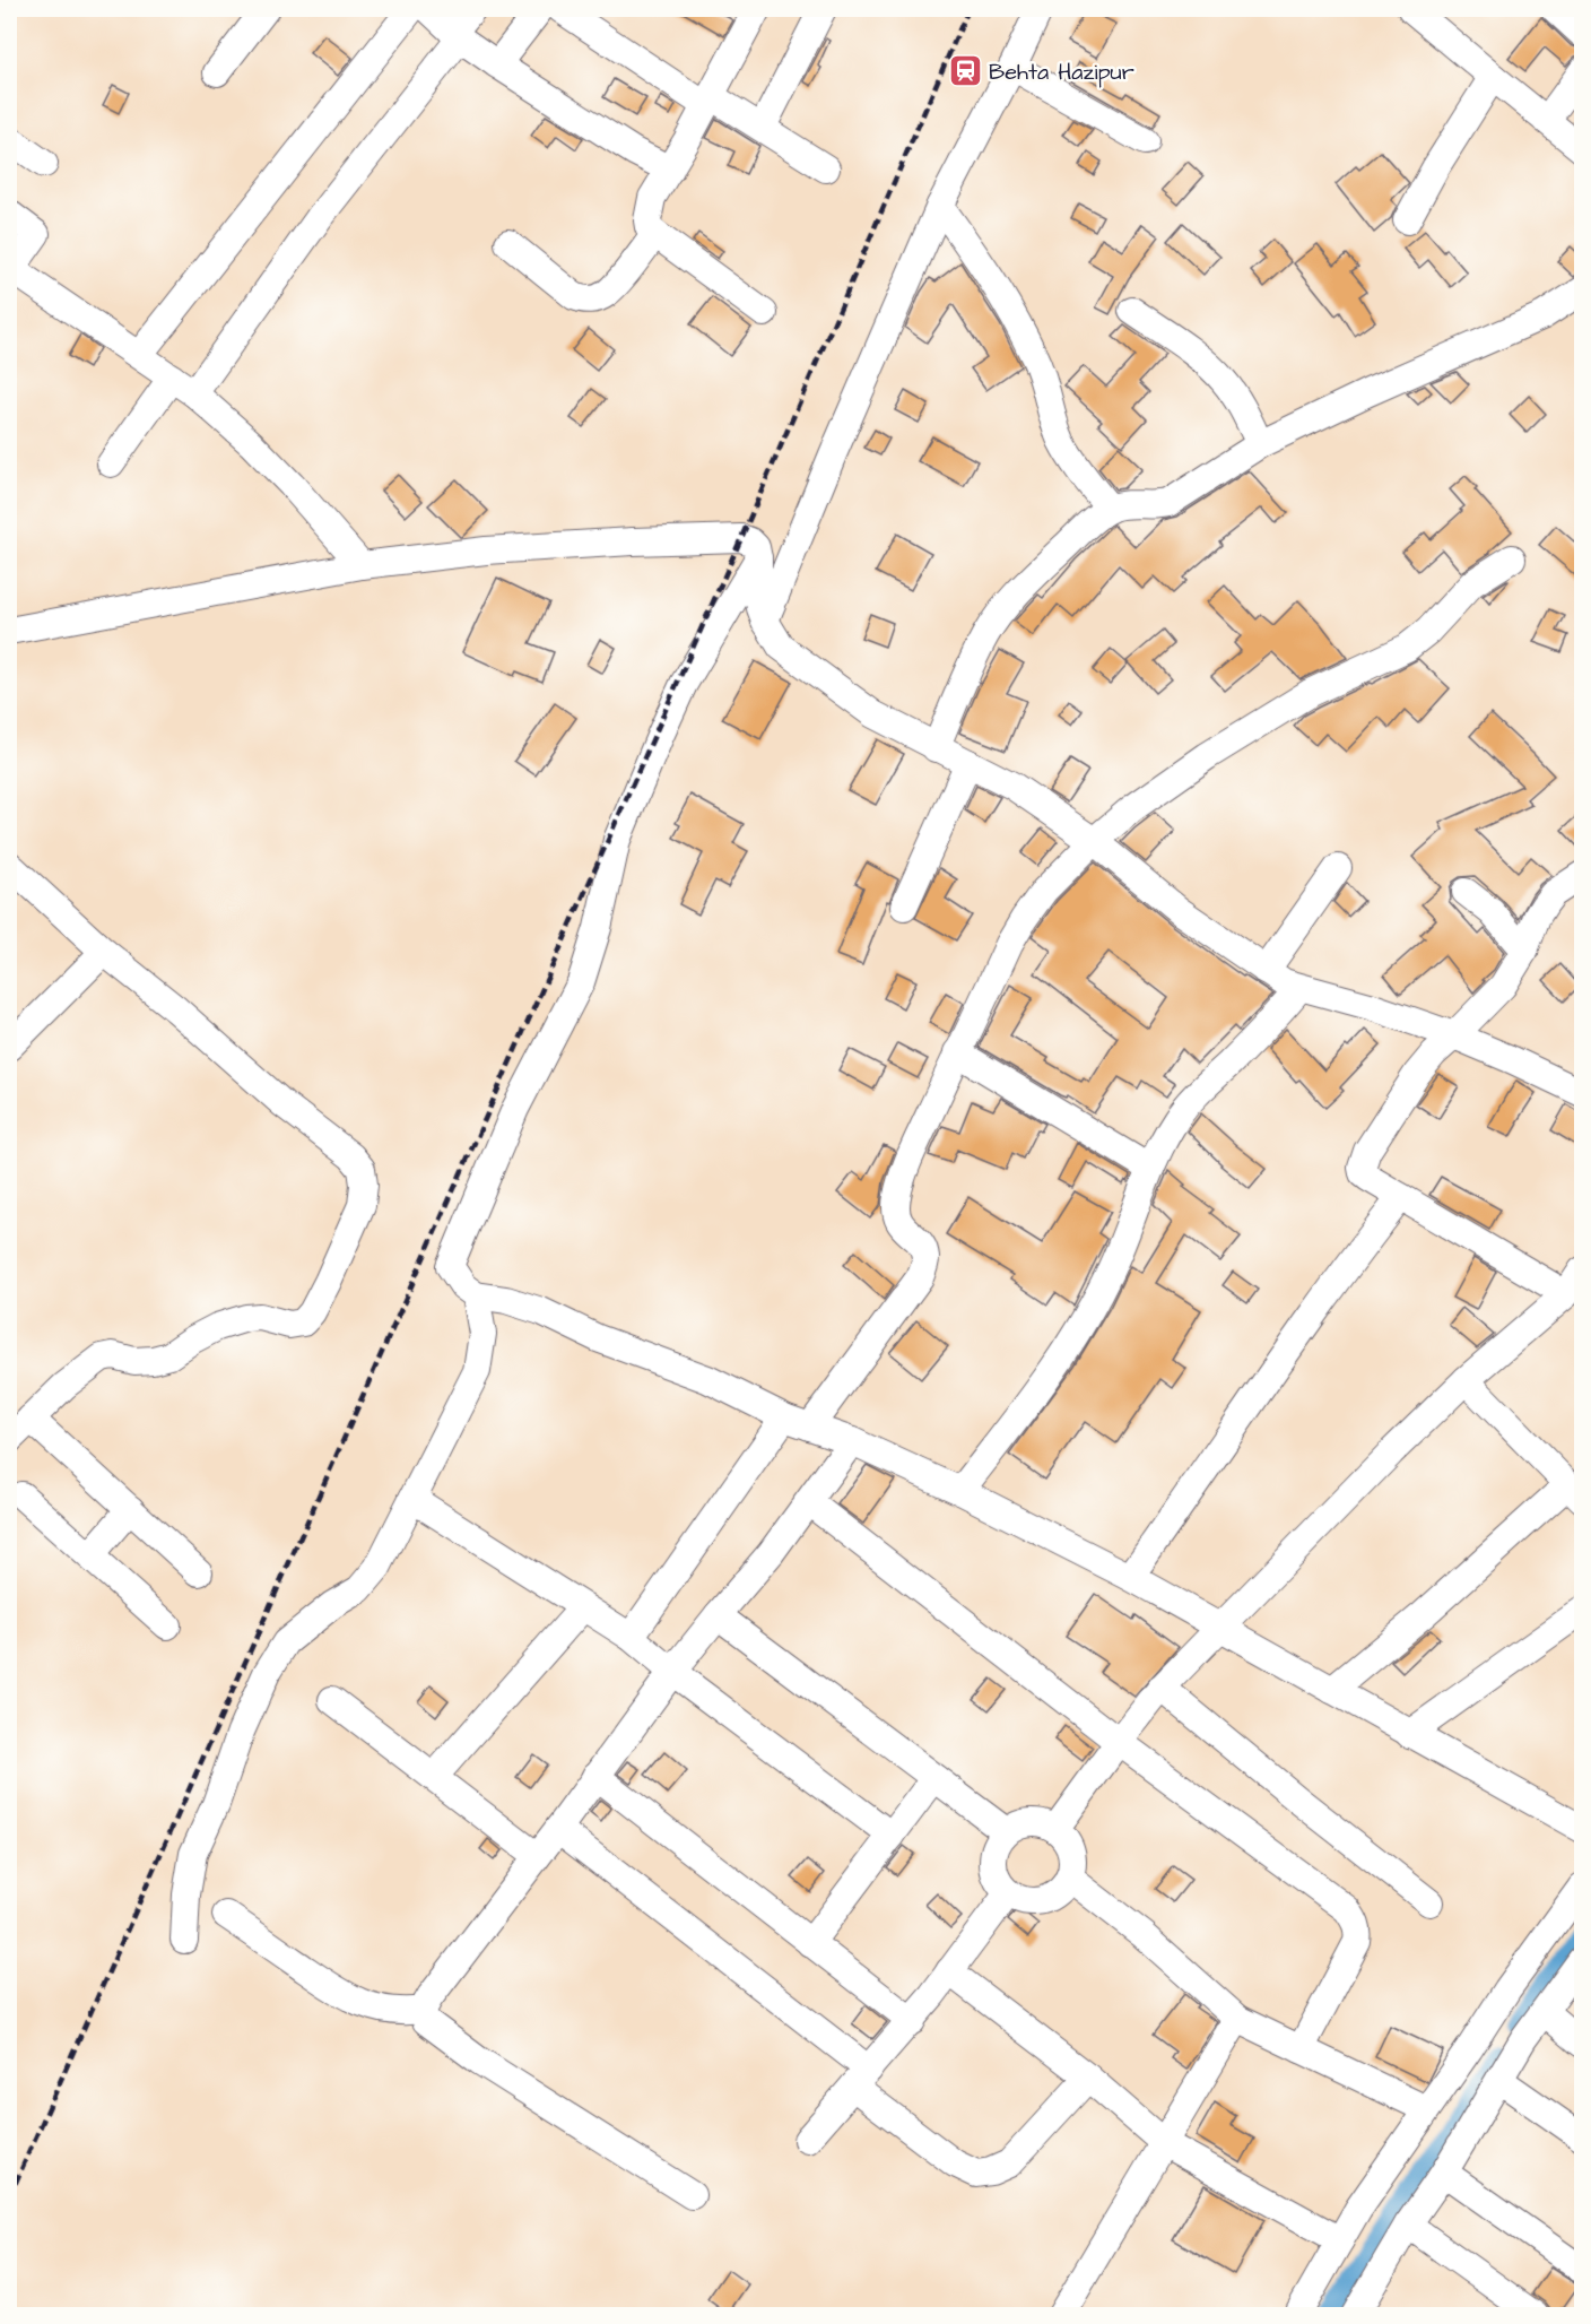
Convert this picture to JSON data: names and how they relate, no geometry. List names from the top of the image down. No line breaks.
{"places":{"station":["Behta Hazipur"]}}
